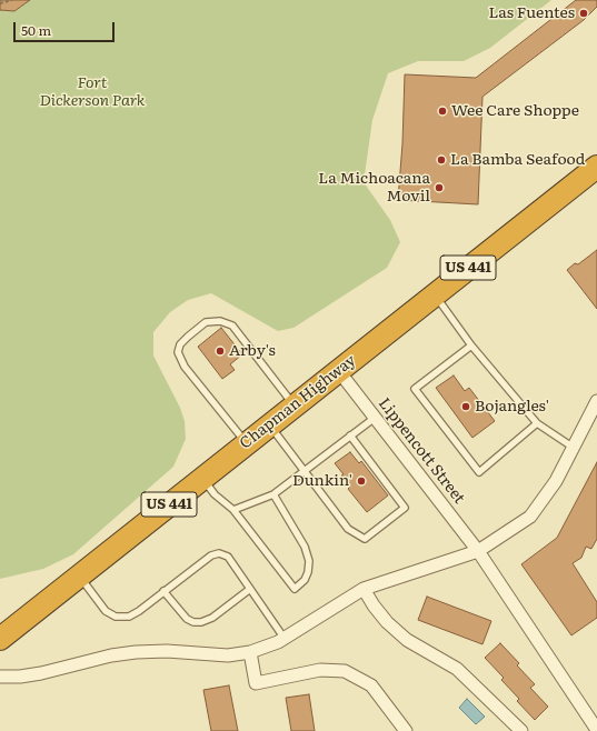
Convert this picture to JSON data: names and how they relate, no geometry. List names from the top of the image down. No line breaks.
{"streets":{"highway":["US 441","Chapman Highway"],"street":["Lippencott Street"]},"crossings":[["Chapman Highway","Lippencott Street"]],"parks":["Fort Dickerson Park"],"places":["Las Fuentes","Wee Care Shoppe","La Bamba Seafood","La Michoacana Movil","Arby's","Bojangles'","Dunkin'"],"scale_bar":"50 m"}
